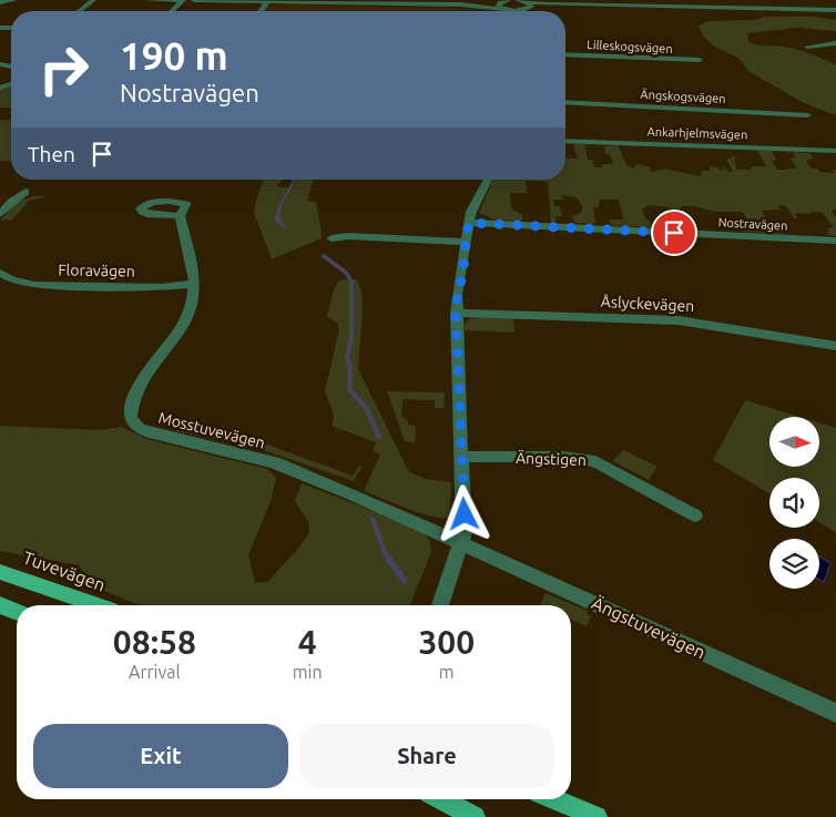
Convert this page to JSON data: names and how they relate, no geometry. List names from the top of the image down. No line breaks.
{"streets":{"main road":["Tuvevägen"],"street":["Lilleskogsvägen","Ängskogsvägen","Ankarhjelmsvägen","Nostravägen","Floravägen","Åslyckevägen","Mosstuvevägen","Ängstigen","Ängstuvevägen"]},"crossings":[["Floravägen","Mosstuvevägen"],["Mosstuvevägen","Ängstuvevägen"]],"north":"right","page":{"turn":["190 m","Nostravägen"],"then":"Then","eta":["08:58","Arrival","4","min","300","m"],"buttons":["Exit","Share"]}}
